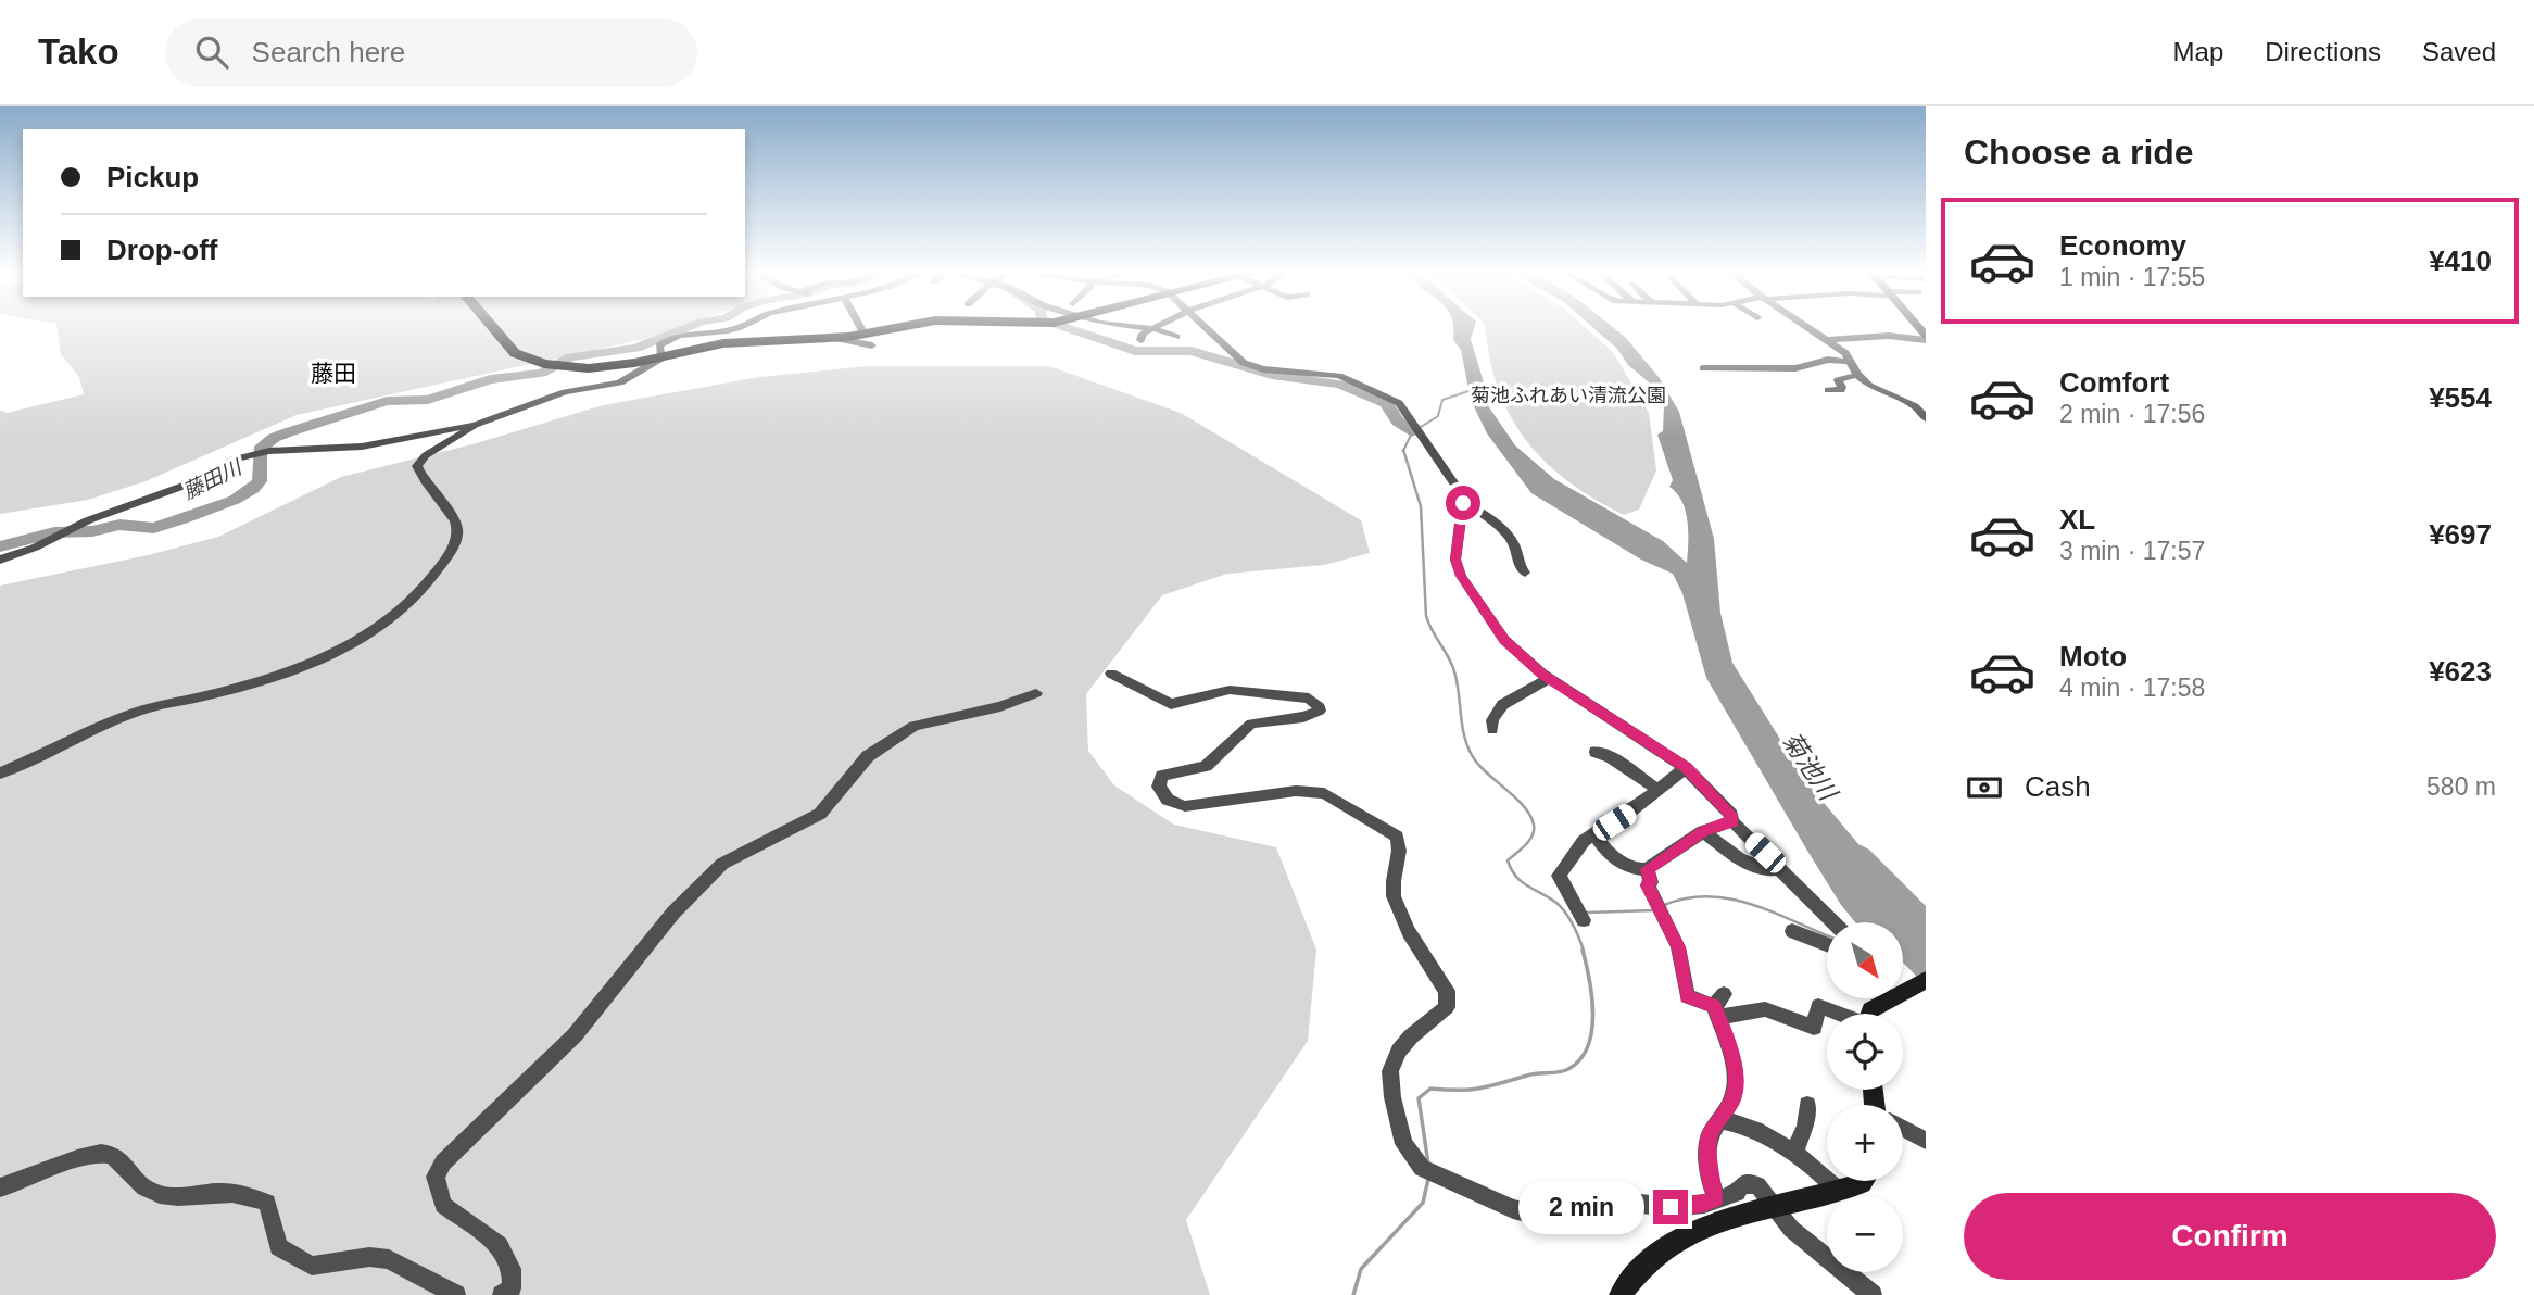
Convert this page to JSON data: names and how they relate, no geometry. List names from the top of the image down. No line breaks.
{"districts":["藤田"],"water":["藤田川","菊池川"],"parks":["菊池ふれあい清流公園"],"north":"bottom right","page":{"header":"Tako","search":"Search here","nav":["Map","Directions","Saved"],"heading":"Choose a ride","banner":["Pickup","Drop-off"],"list":[{"name":"Economy","note":"1 min · 17:55","value":"¥410"},{"name":"Comfort","note":"2 min · 17:56","value":"¥554"},{"name":"XL","note":"3 min · 17:57","value":"¥697"},{"name":"Moto","note":"4 min · 17:58","value":"¥623"}],"pay":["Cash","580 m"],"map_buttons":["+","−"],"buttons":"Confirm","bubble":"2 min"}}
